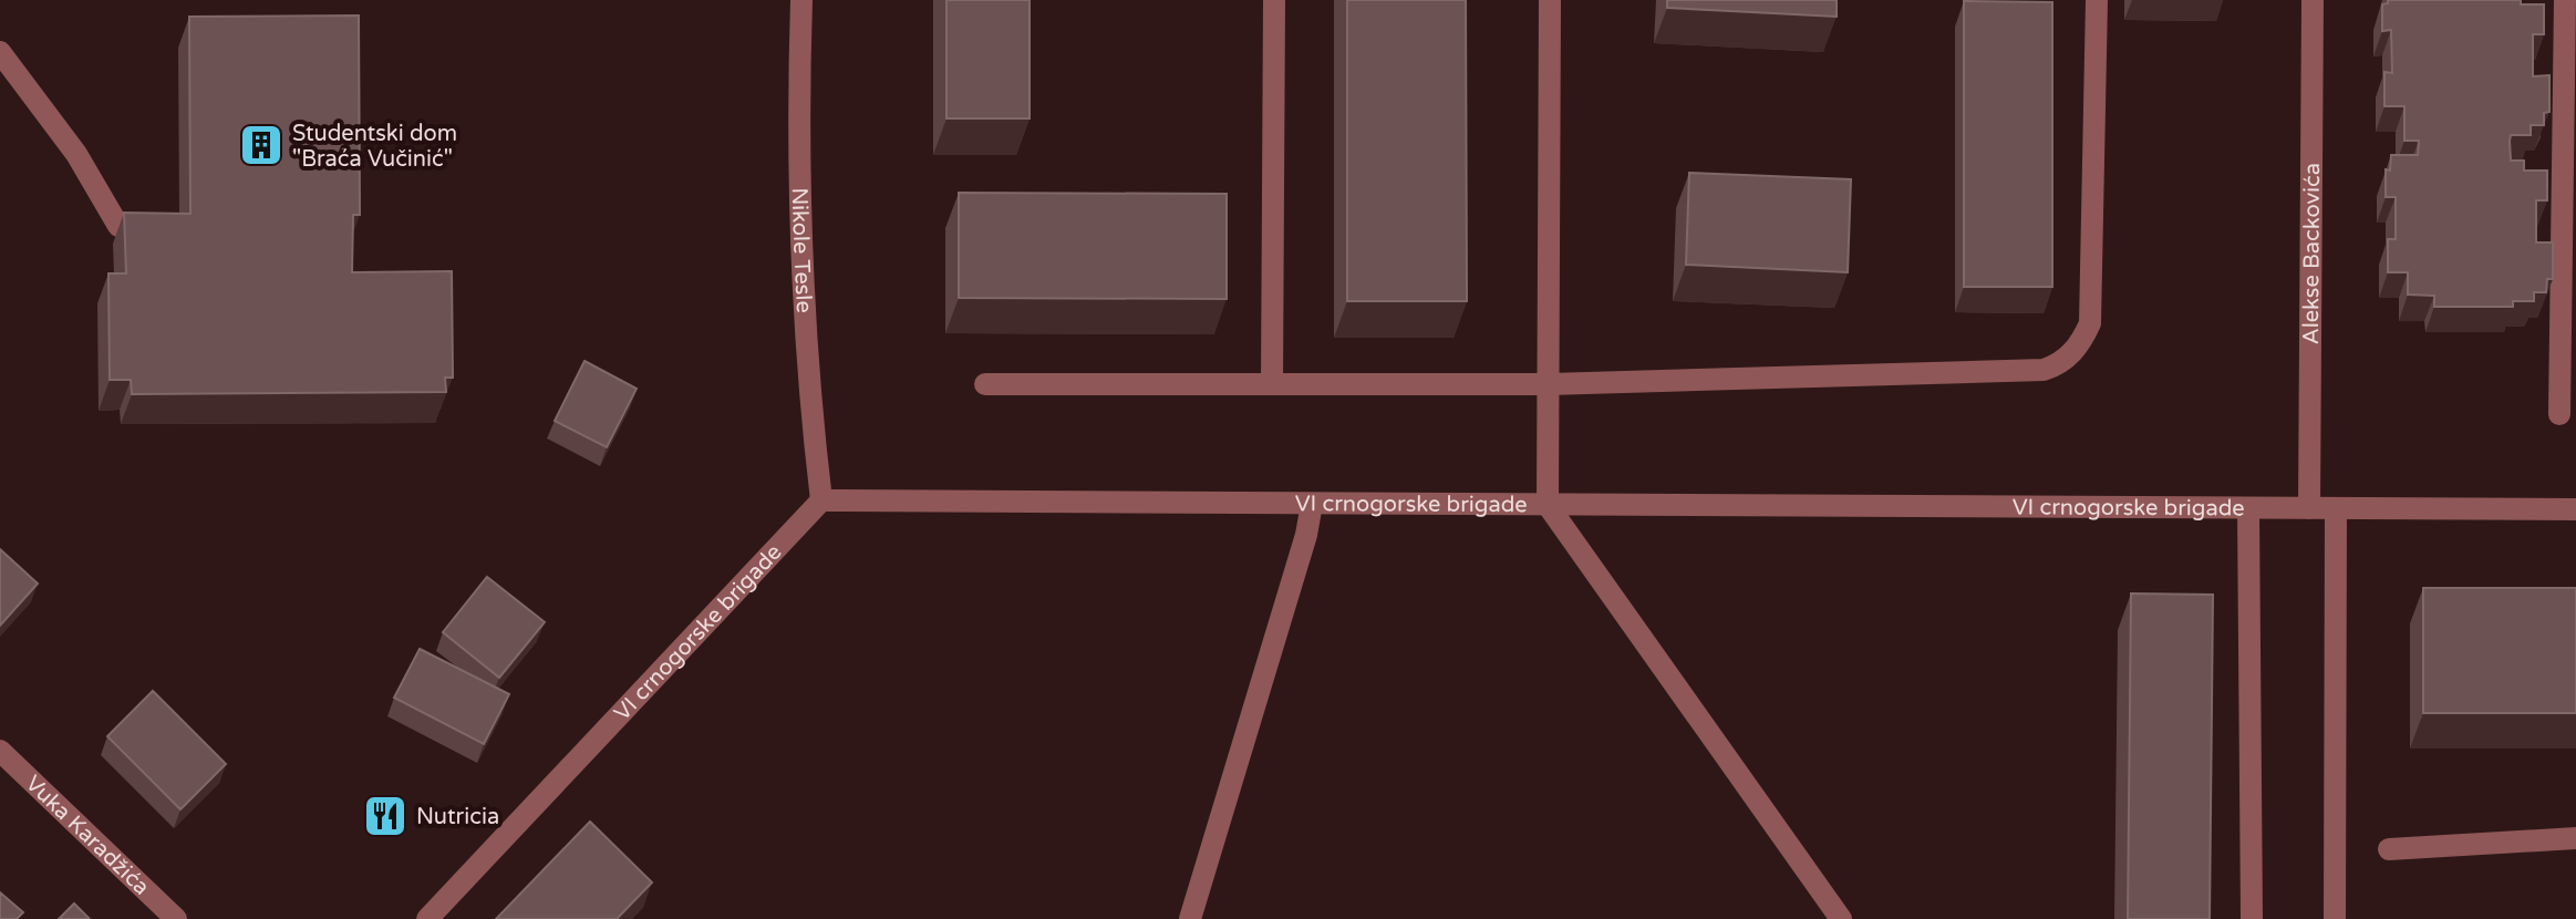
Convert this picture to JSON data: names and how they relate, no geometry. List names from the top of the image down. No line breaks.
{"streets":{"street":["Nikole Tesle","Alekse Backovića","VI crnogorske brigade","Vuka Karadžića"]},"crossings":[["Nikole Tesle","VI crnogorske brigade"],["Alekse Backovića","VI crnogorske brigade"]],"places":{"building":["Studentski dom \"Braća Vučinić\""],"restaurant":["Nutricia"]}}
